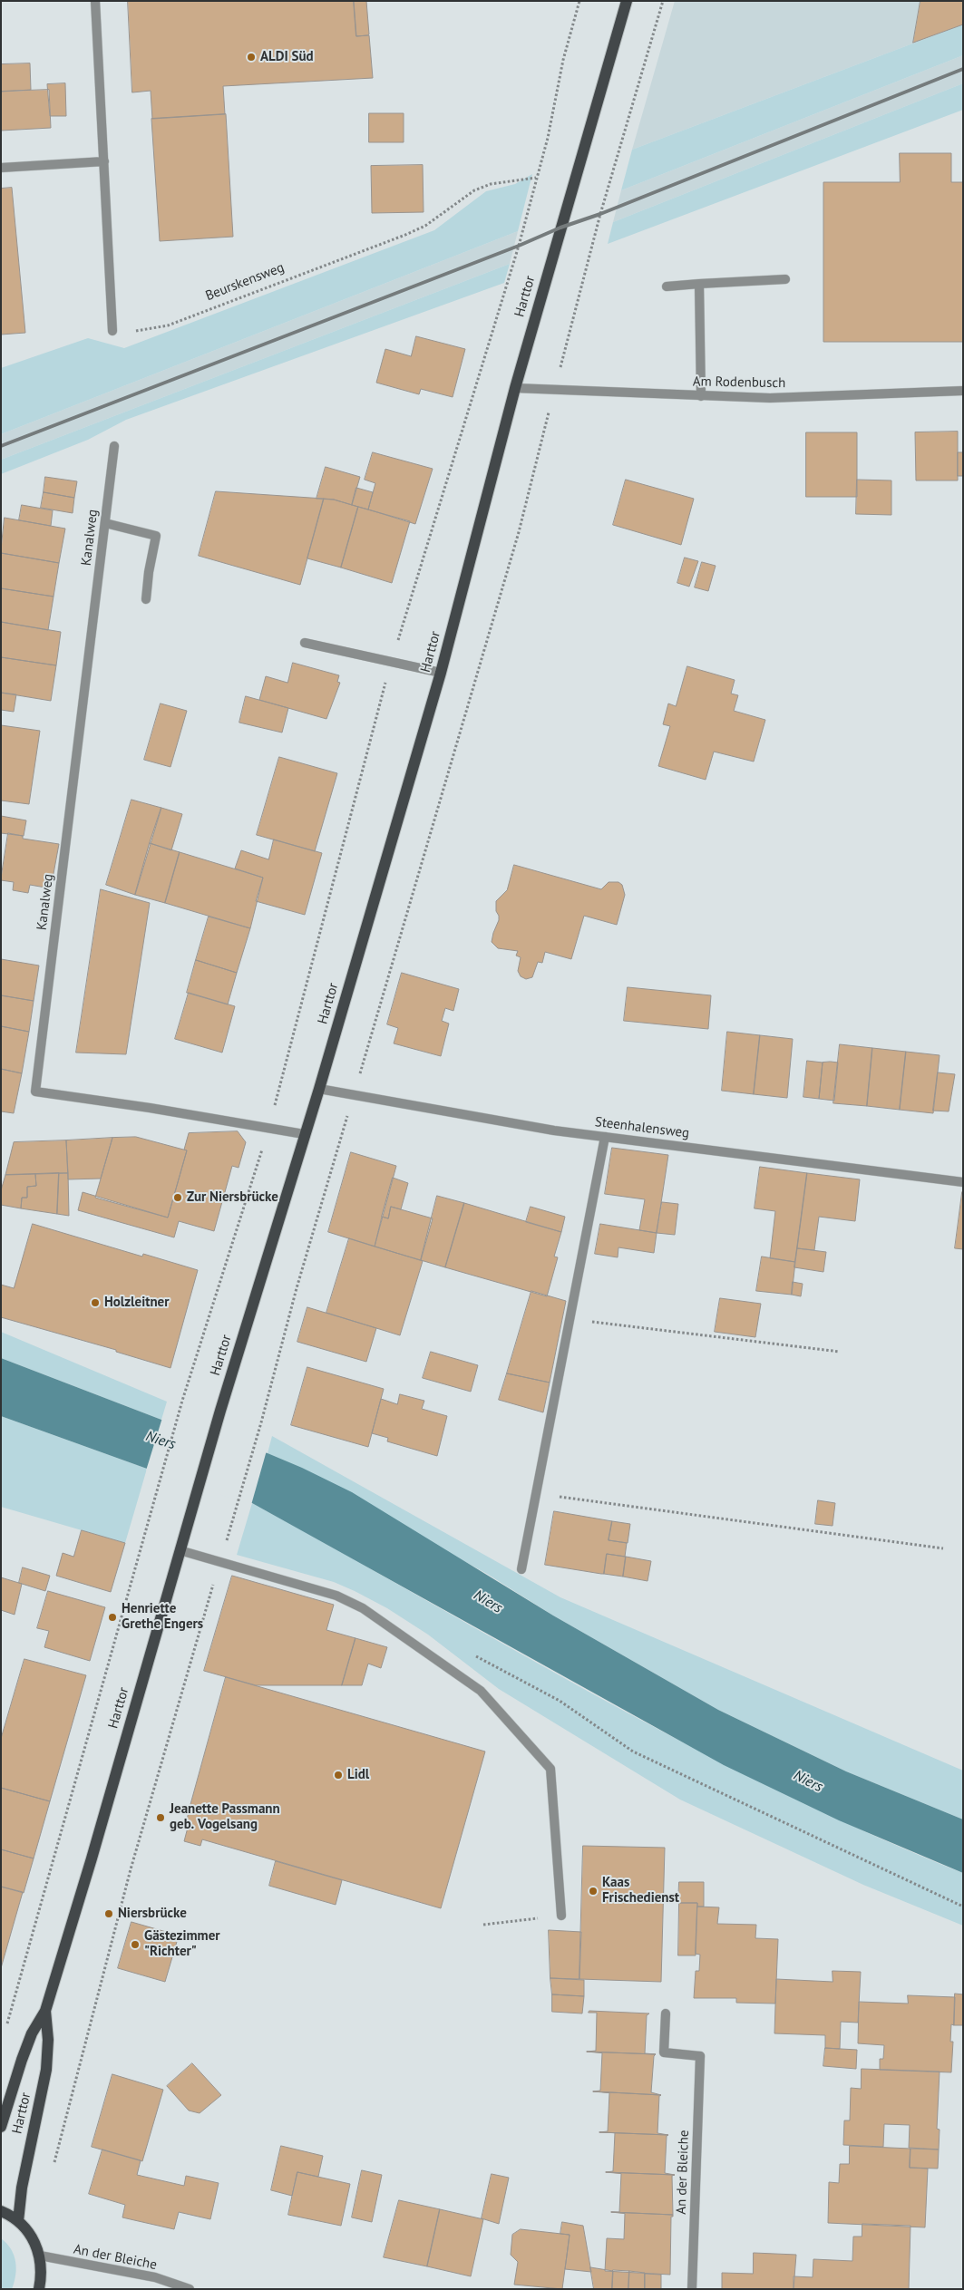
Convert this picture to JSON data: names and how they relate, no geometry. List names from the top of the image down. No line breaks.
{"streets":{"main road":["Harttor"],"street":["Am Rodenbusch","Kanalweg","Steenhalensweg","An der Bleiche"],"path":["Beurskensweg"]},"crossings":[["Harttor","Am Rodenbusch"],["Harttor","Kanalweg"],["Harttor","Steenhalensweg"]],"water":["Niers"],"places":["ALDI Süd","Zur Niersbrücke","Holzleitner","Henriette Grethe Engers","Lidl","Jeanette Passmann geb. Vogelsang","Kaas Frischedienst","Niersbrücke","Gästezimmer \"Richter\""]}
